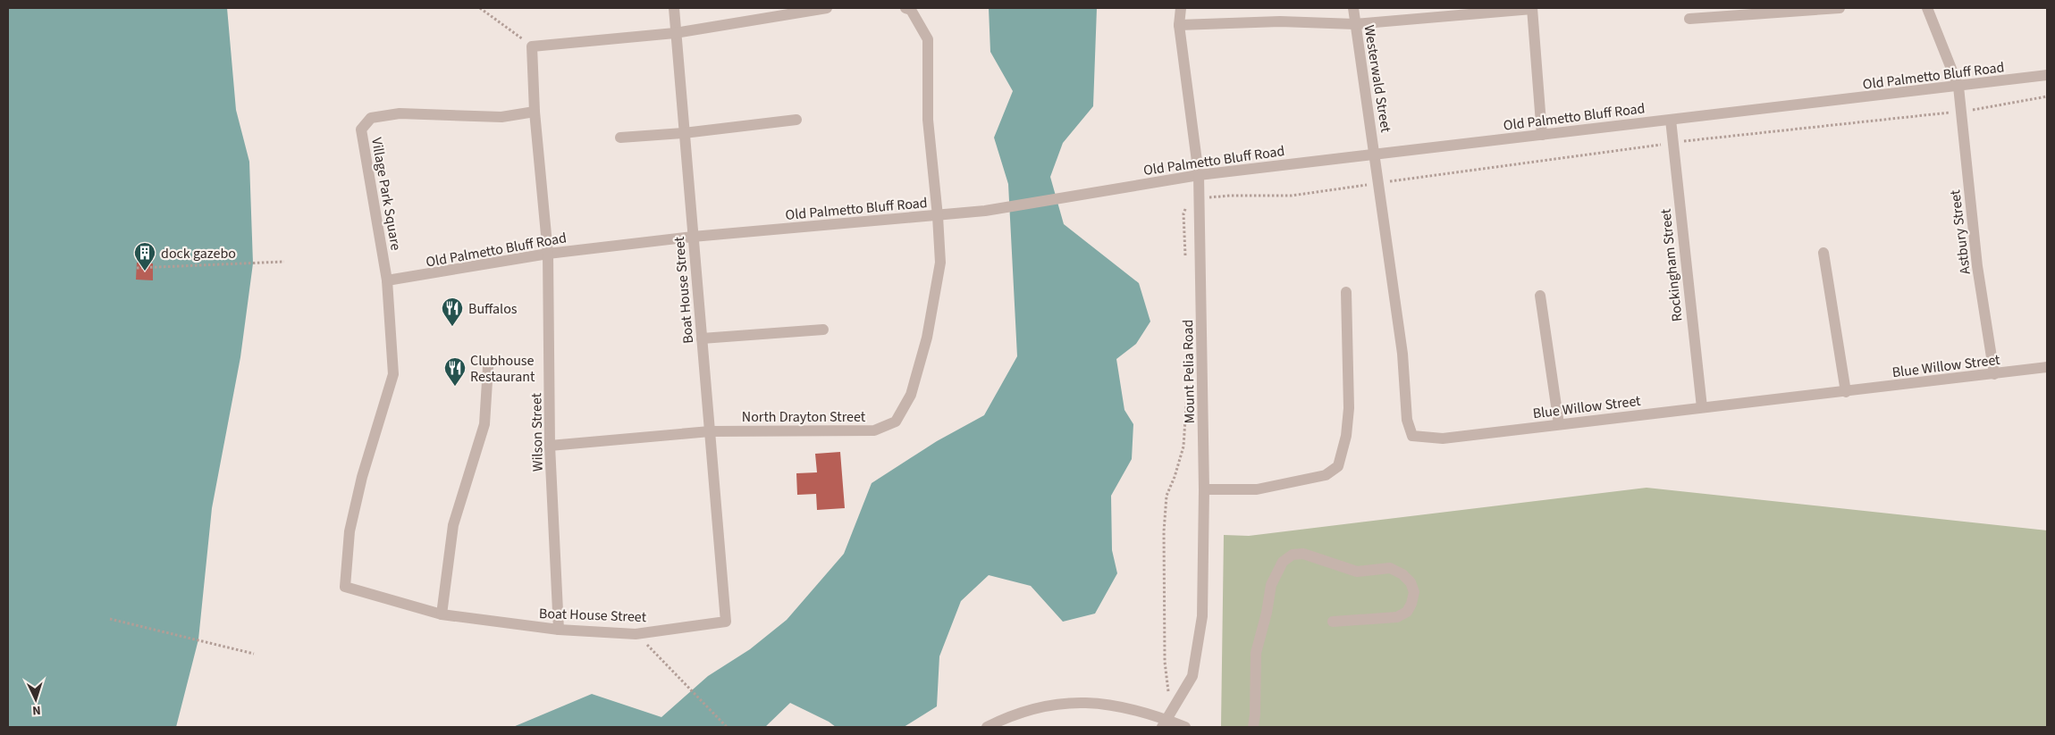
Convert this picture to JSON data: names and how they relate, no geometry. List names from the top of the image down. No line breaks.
{"streets":{"street":["Old Palmetto Bluff Road","Westerwald Street","Village Park Square","Astbury Street","Rockingham Street","Boat House Street","Blue Willow Street","Mount Pelia Road","North Drayton Street","Wilson Street"]},"crossings":[["Old Palmetto Bluff Road","Westerwald Street"],["Old Palmetto Bluff Road","Village Park Square"],["Old Palmetto Bluff Road","Astbury Street"],["Old Palmetto Bluff Road","Rockingham Street"],["Old Palmetto Bluff Road","Boat House Street"],["Old Palmetto Bluff Road","Blue Willow Street"],["Old Palmetto Bluff Road","Mount Pelia Road"],["Old Palmetto Bluff Road","North Drayton Street"],["Old Palmetto Bluff Road","Wilson Street"],["Westerwald Street","Blue Willow Street"],["Village Park Square","Boat House Street"],["Village Park Square","Wilson Street"],["Astbury Street","Blue Willow Street"],["Rockingham Street","Blue Willow Street"],["Boat House Street","North Drayton Street"],["Boat House Street","Wilson Street"],["North Drayton Street","Wilson Street"]],"places":{"building":["dock gazebo"],"restaurant":["Buffalos","Clubhouse Restaurant"]},"north":"bottom"}
